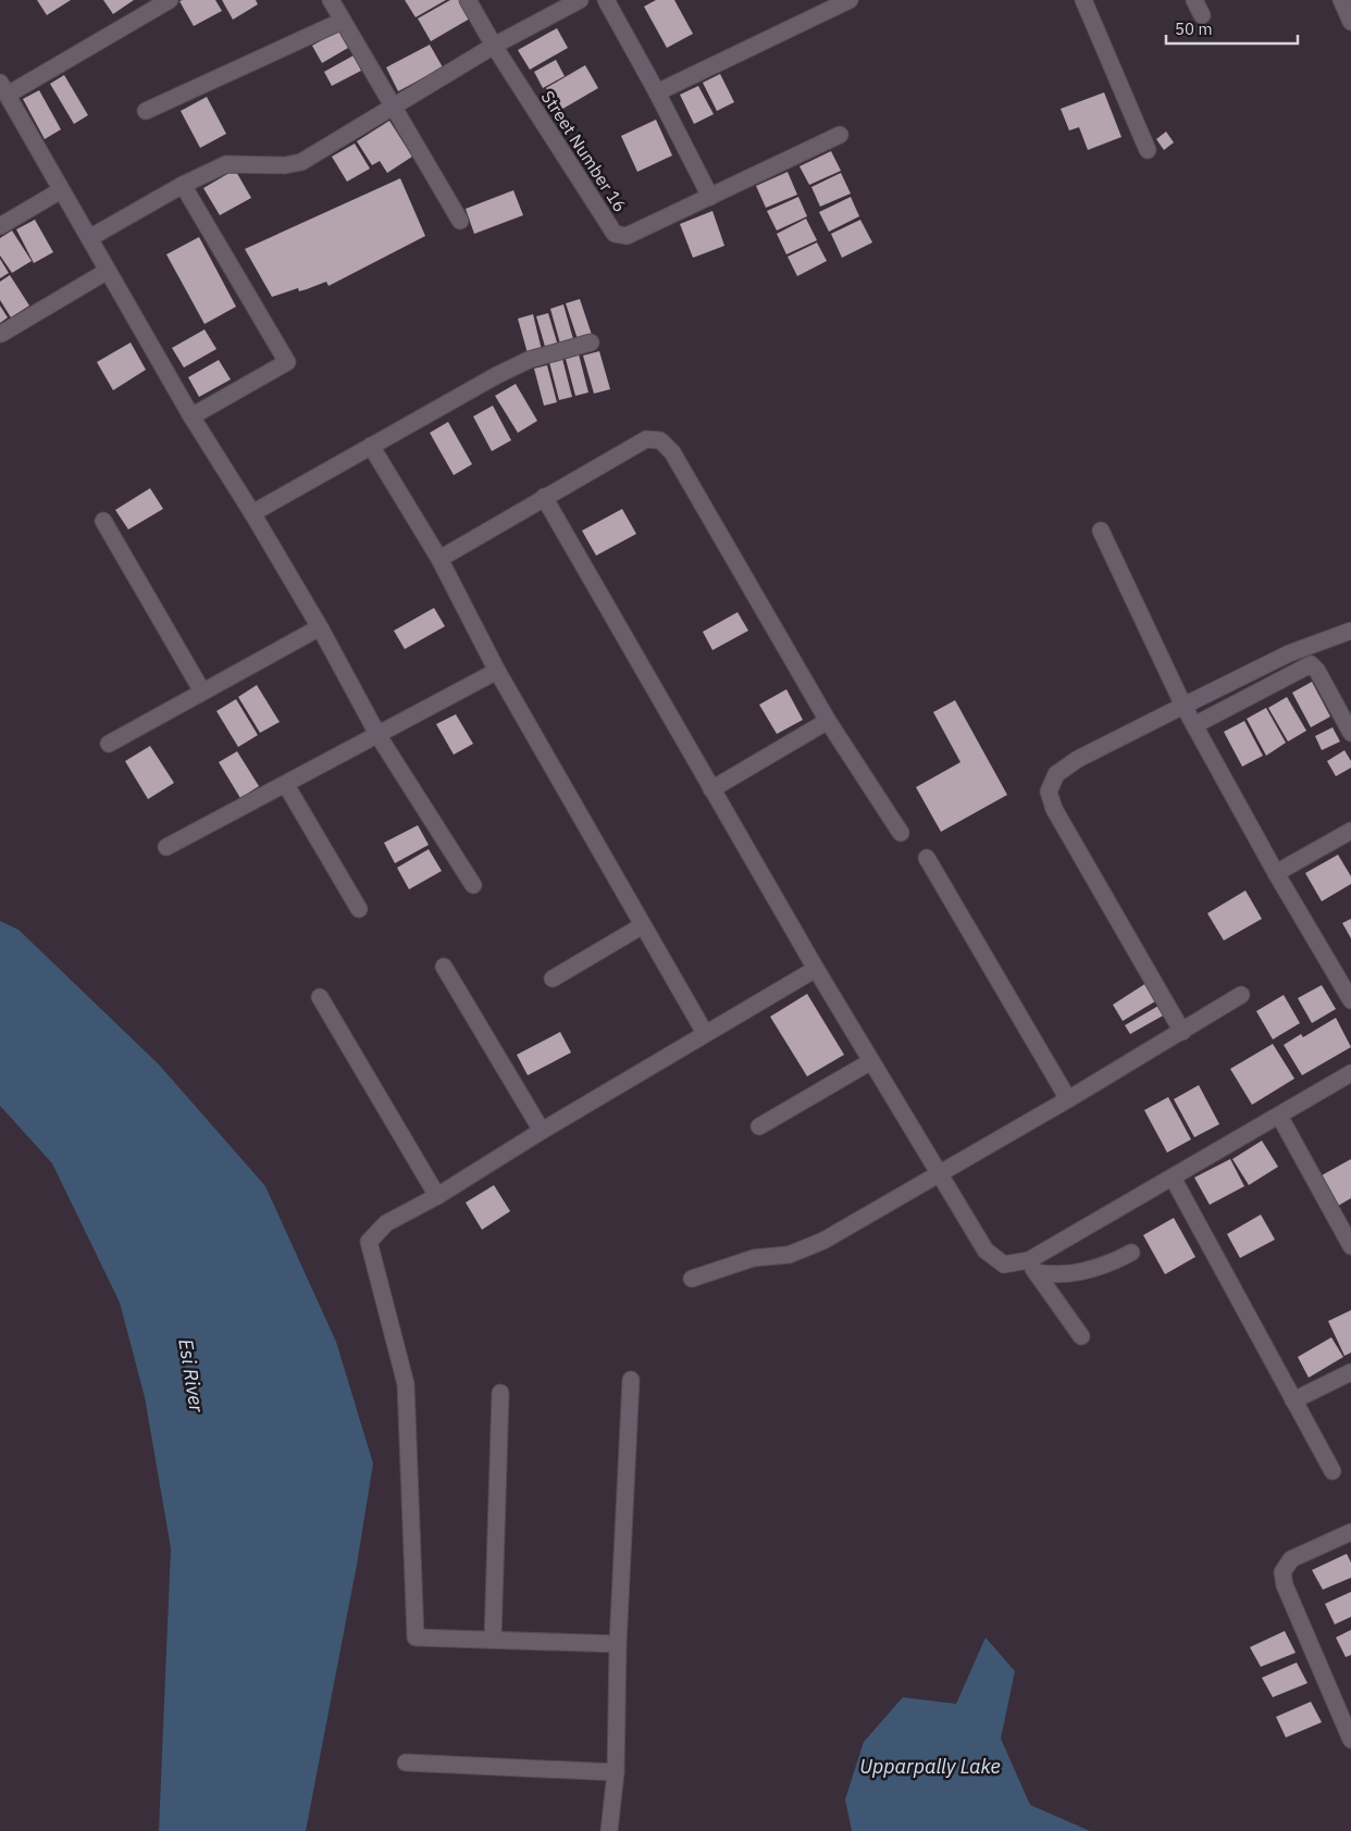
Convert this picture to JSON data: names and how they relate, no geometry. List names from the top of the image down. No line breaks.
{"streets":{"street":["Street Number 16"]},"water":["Esi River","Upparpally Lake"],"scale_bar":"50 m"}
